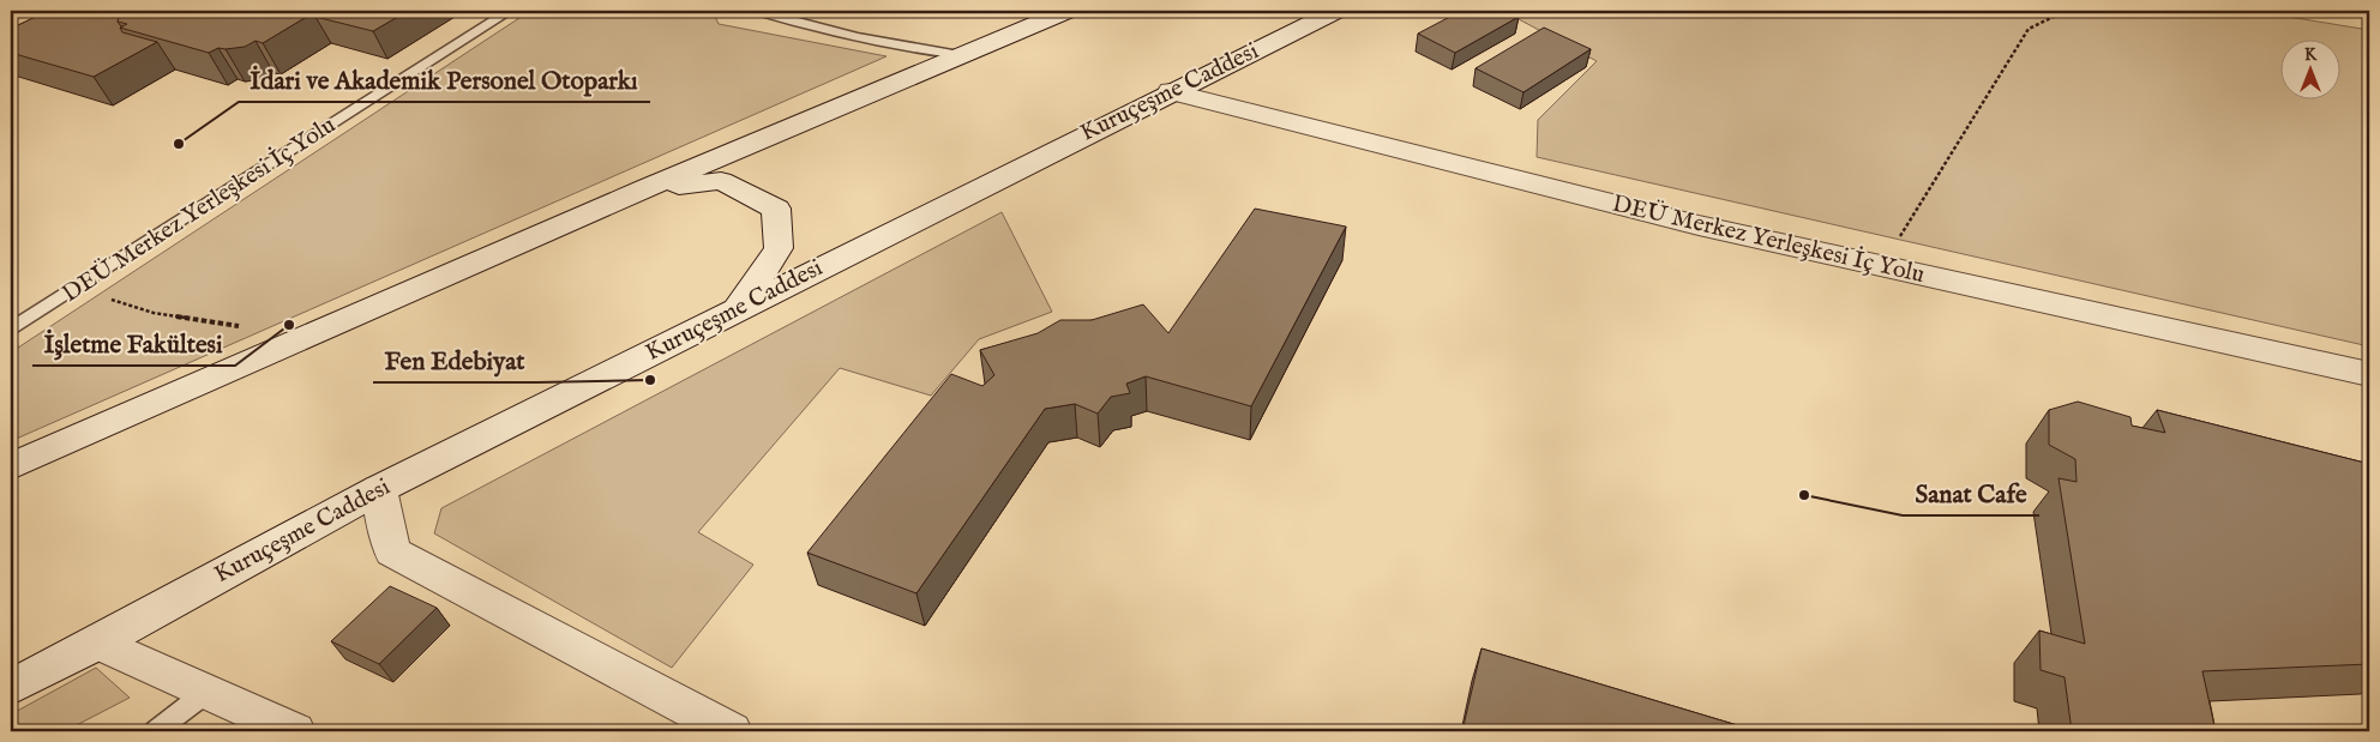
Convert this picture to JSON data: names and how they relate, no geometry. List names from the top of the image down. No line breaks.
{"streets":{"street":["Kuruçeşme Caddesi","DEÜ Merkez Yerleşkesi İç Yolu"]},"crossings":[["Kuruçeşme Caddesi","DEÜ Merkez Yerleşkesi İç Yolu"]],"places":["İdari ve Akademik Personel Otoparkı","İşletme Fakültesi","Fen Edebiyat","Sanat Cafe"],"north":"top"}
